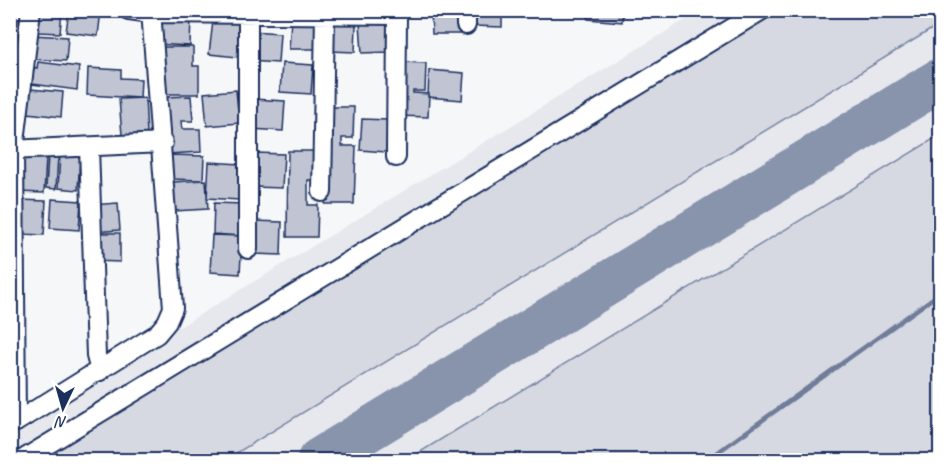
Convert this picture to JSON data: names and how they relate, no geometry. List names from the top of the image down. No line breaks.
{"north":"bottom"}
